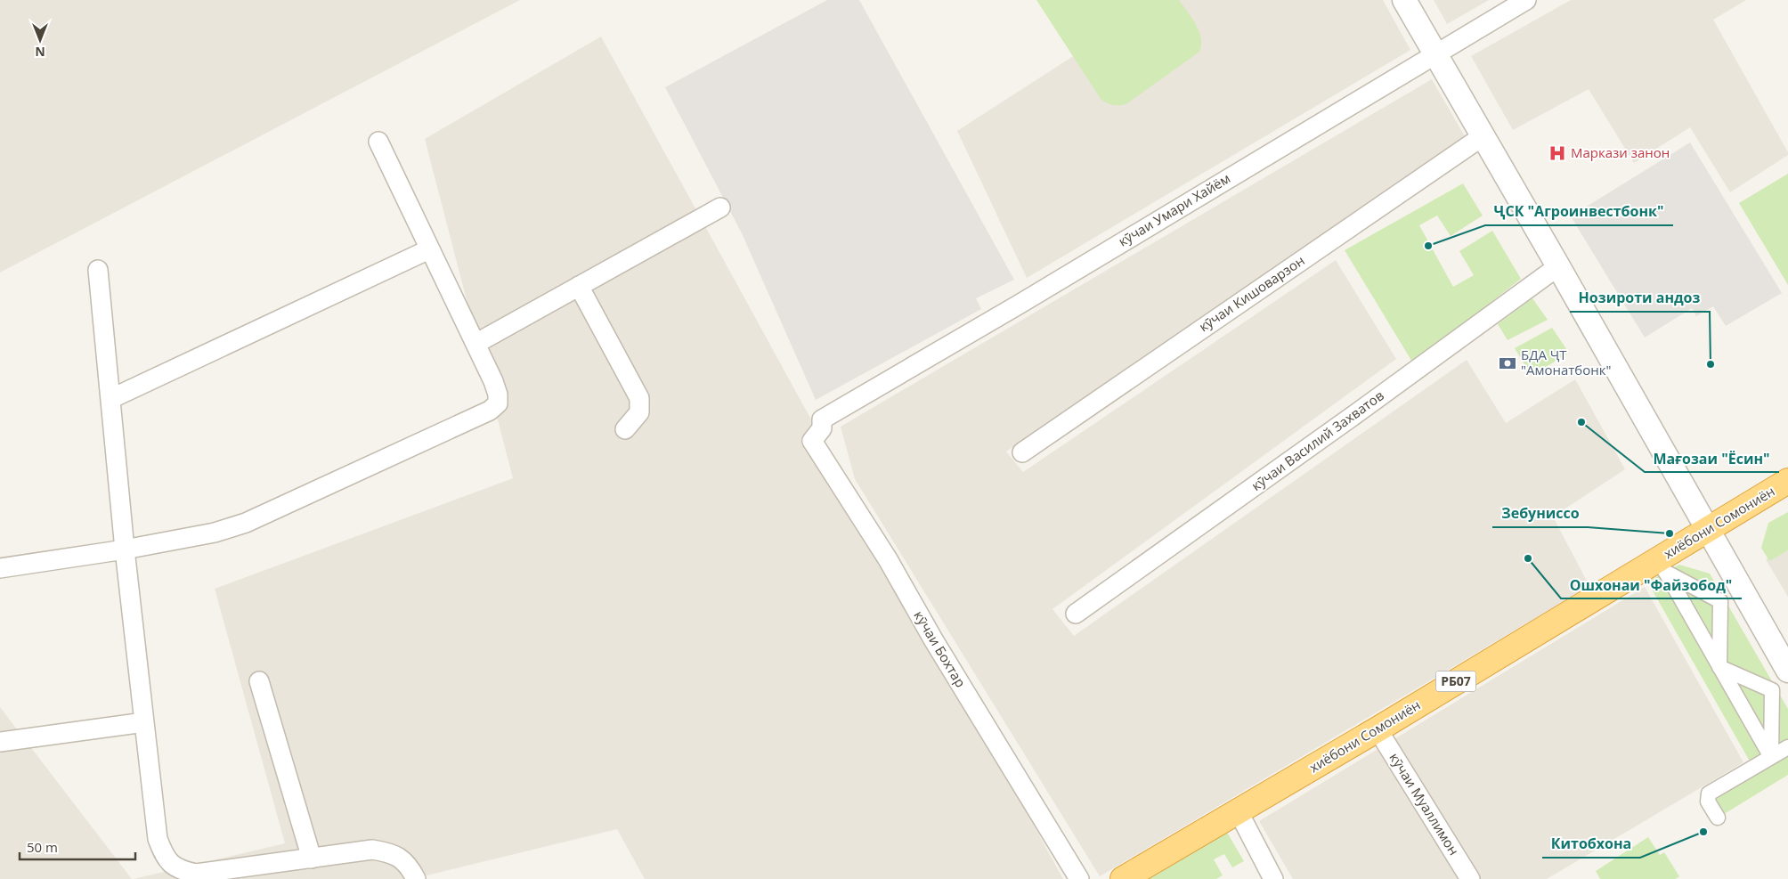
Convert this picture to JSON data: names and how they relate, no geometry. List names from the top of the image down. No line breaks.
{"streets":{"highway":["хиёбони Сомониён","РБ07"],"street":["кӯчаи Умари Хайём","кӯчаи Кишоварзон","кӯчаи Василий Захватов","кӯчаи Бохтар","кӯчаи Муаллимон"]},"crossings":[["кӯчаи Умари Хайём","кӯчаи Бохтар"],["хиёбони Сомониён","кӯчаи Муаллимон"]],"places":{"hospital":["Маркази занон"],"other":["ҶСК \"Агроинвестбонк\"","Нозироти андоз","Мағозаи \"Ёсин\"","Зебуниссо","Ошхонаи \"Файзобод\"","Китобхона"],"bank":["БДА ҶТ \"Амонатбонк\""]},"scale_bar":"50 m","north":"bottom"}
